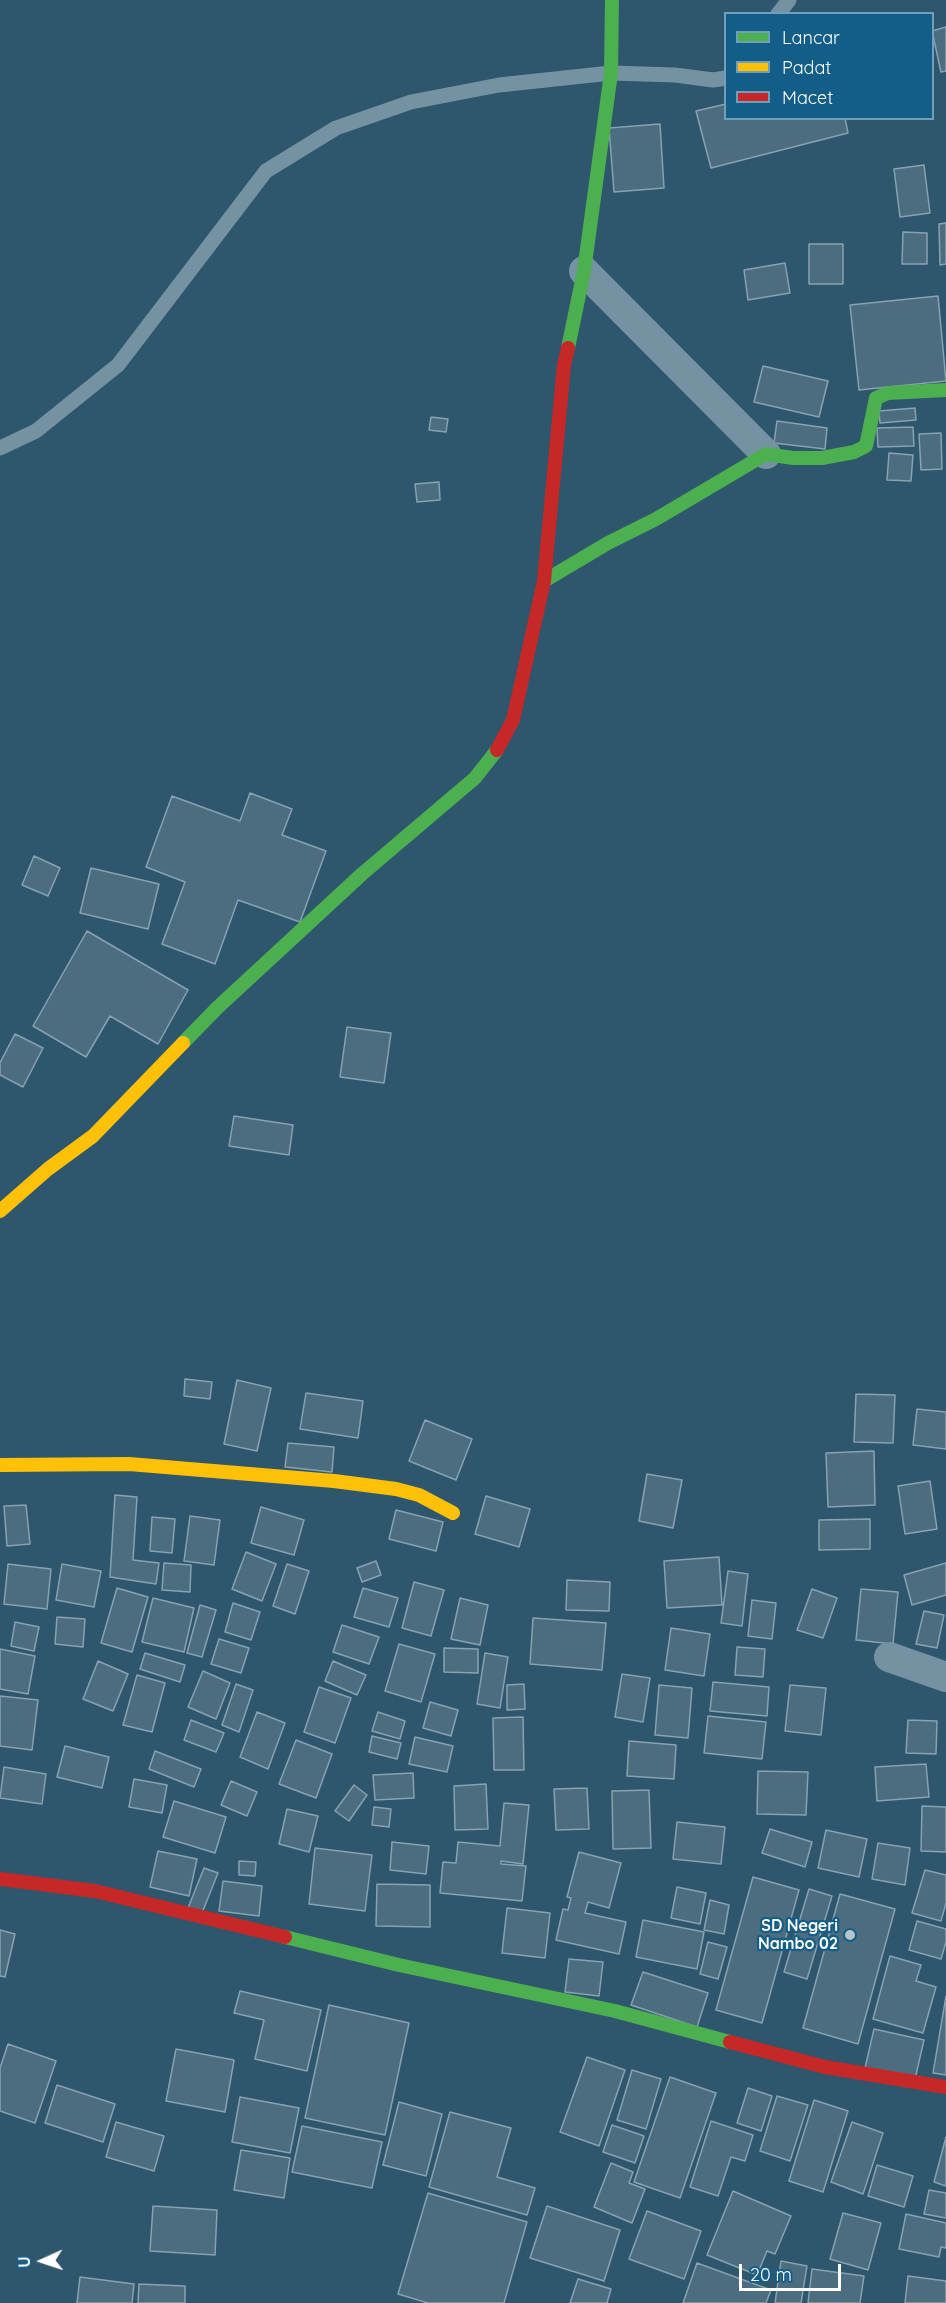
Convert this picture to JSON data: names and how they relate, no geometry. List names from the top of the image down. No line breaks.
{"places":["SD Negeri Nambo 02"],"legend":["Lancar","Padat","Macet"],"scale_bar":"20 m","north":"left"}
